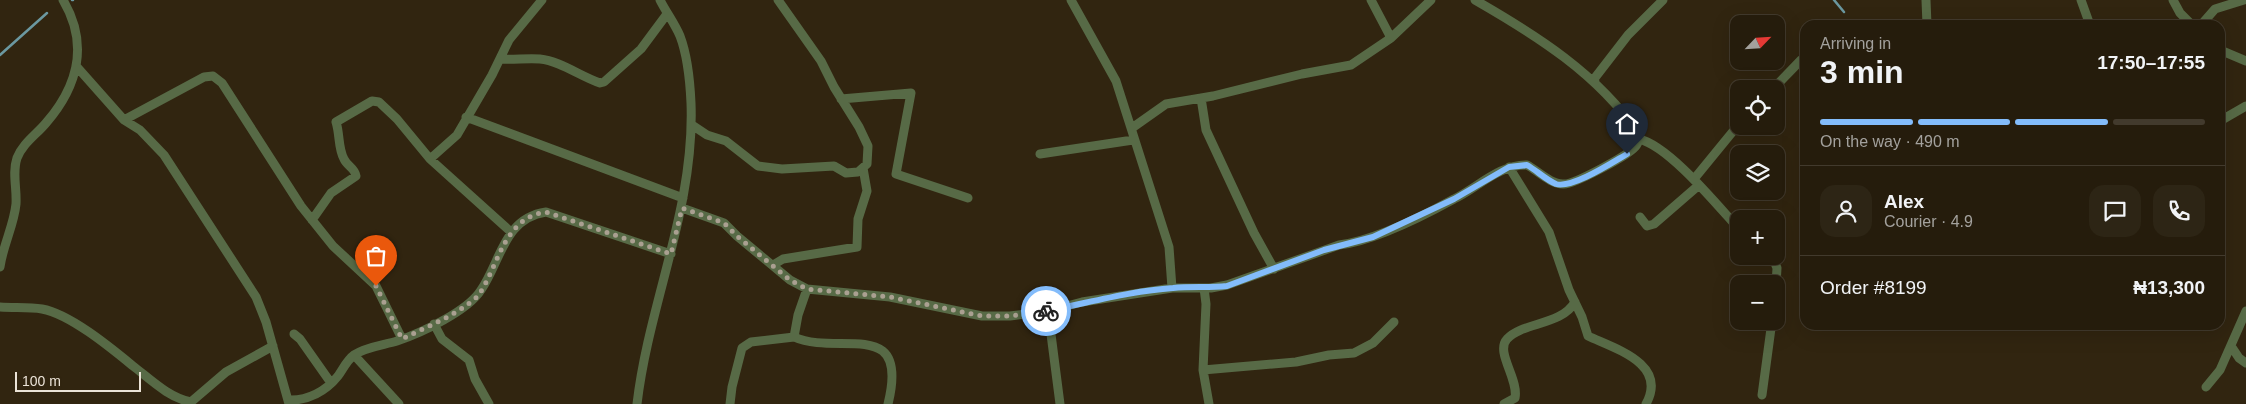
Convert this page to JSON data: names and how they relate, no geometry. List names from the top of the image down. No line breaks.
{"scale_bar":"100 m","north":"top right","page":{"map_buttons":["+","−"],"heading":["3 min","Arriving in","17:50–17:55"],"panel":["Alex","Courier · 4.9","Order #8199","₦13,300"],"bar":"On the way · 490 m","scale":"100 m"}}
